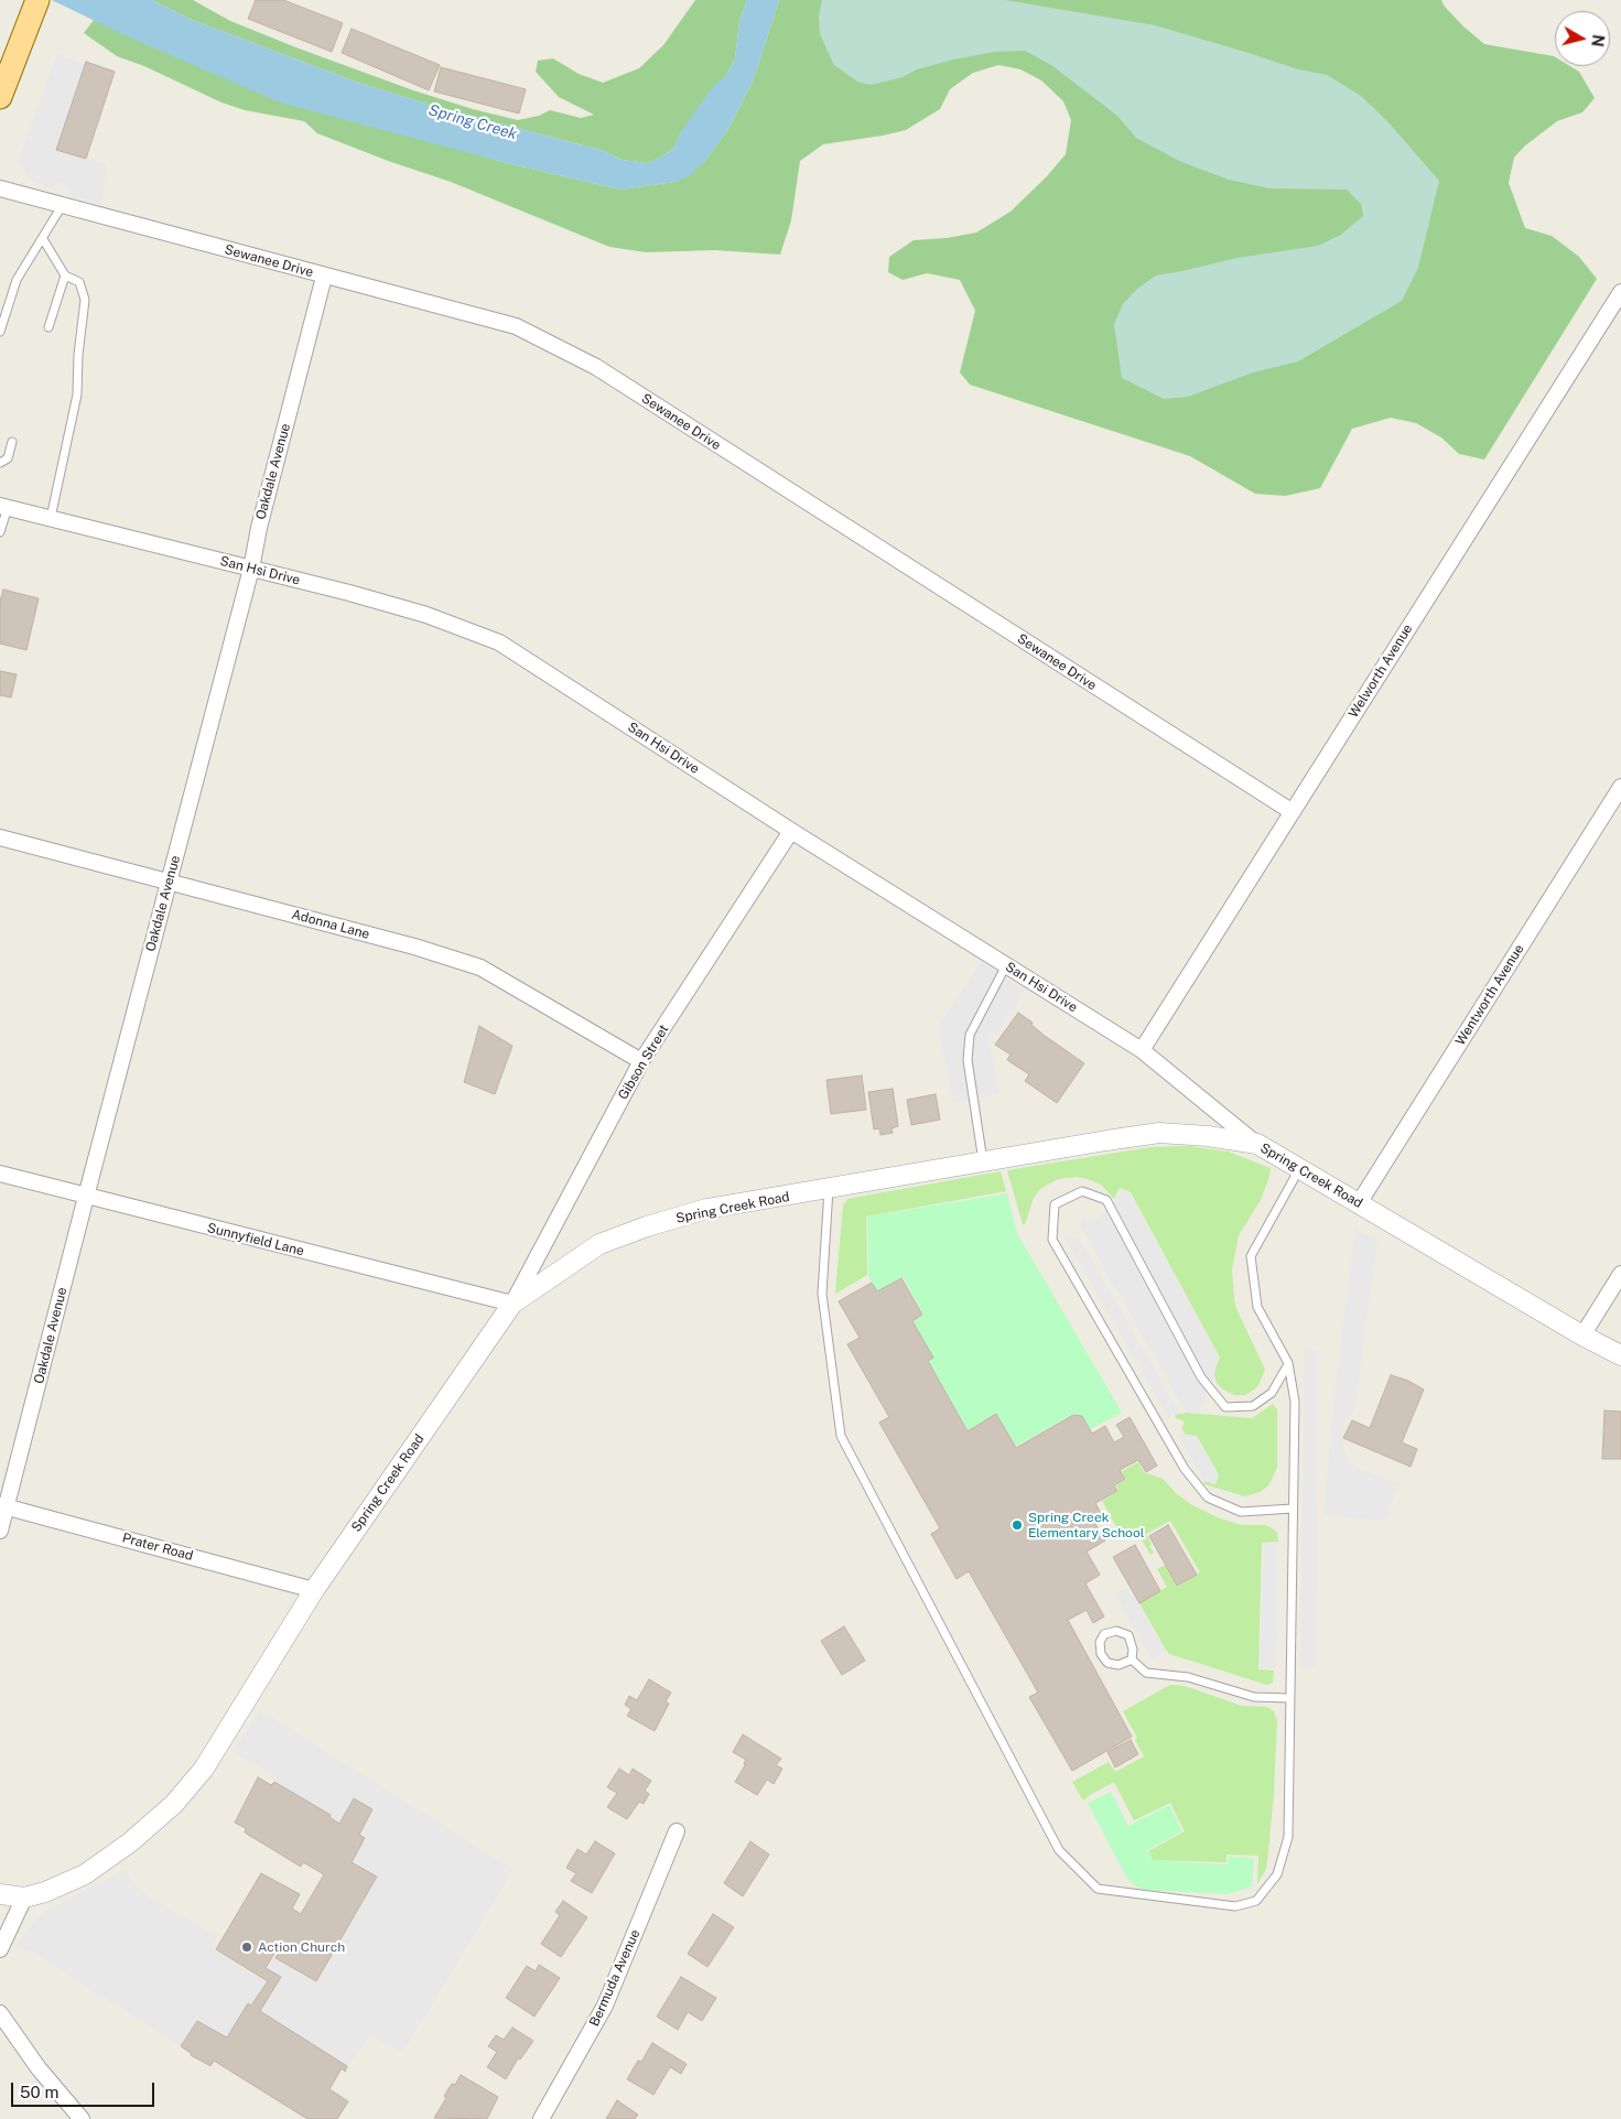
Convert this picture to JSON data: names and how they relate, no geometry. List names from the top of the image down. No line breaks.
{"streets":{"street":["Sewanee Drive","Oakdale Avenue","San Hsi Drive","Welworth Avenue","Adonna Lane","Wentworth Avenue","Gibson Street","Spring Creek Road","Sunnyfield Lane","Prater Road","Bermuda Avenue"]},"crossings":[["Sewanee Drive","Oakdale Avenue"],["Sewanee Drive","Welworth Avenue"],["Oakdale Avenue","San Hsi Drive"],["Oakdale Avenue","Adonna Lane"],["Oakdale Avenue","Sunnyfield Lane"],["Oakdale Avenue","Prater Road"],["San Hsi Drive","Welworth Avenue"],["San Hsi Drive","Gibson Street"],["San Hsi Drive","Spring Creek Road"],["Adonna Lane","Gibson Street"],["Wentworth Avenue","Spring Creek Road"],["Gibson Street","Spring Creek Road"],["Gibson Street","Sunnyfield Lane"],["Spring Creek Road","Sunnyfield Lane"],["Spring Creek Road","Prater Road"]],"water":["Spring Creek"],"places":["Spring Creek Elementary School","Action Church"],"scale_bar":"50 m","north":"right"}
